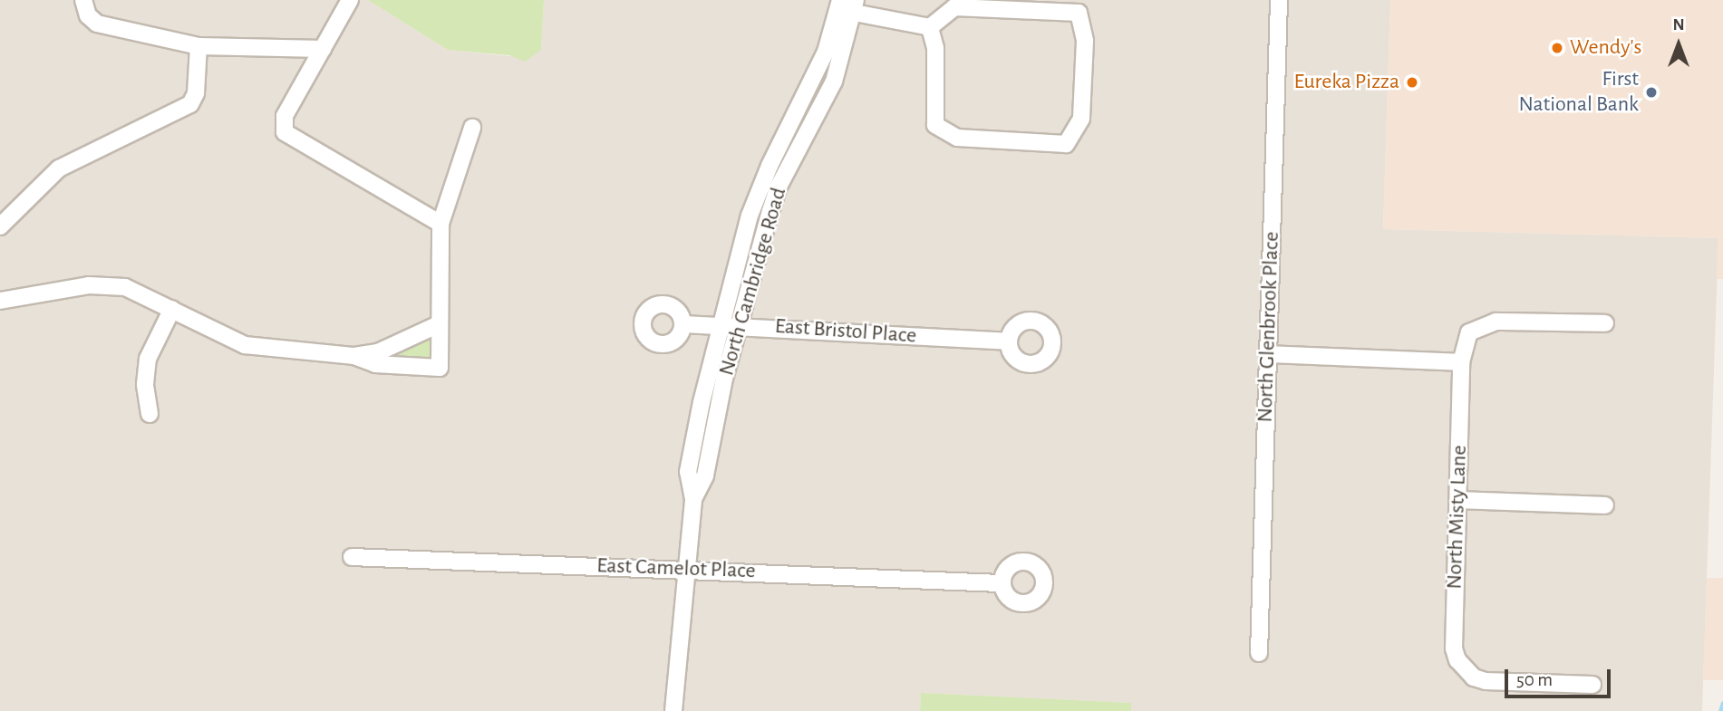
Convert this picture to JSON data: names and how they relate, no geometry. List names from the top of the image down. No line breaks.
{"streets":{"street":["North Cambridge Road","North Glenbrook Place","East Bristol Place","North Misty Lane","East Camelot Place"]},"crossings":[["North Cambridge Road","East Bristol Place"],["North Cambridge Road","East Camelot Place"]],"places":["Wendy's","Eureka Pizza","First National Bank"],"scale_bar":"50 m","north":"top"}
